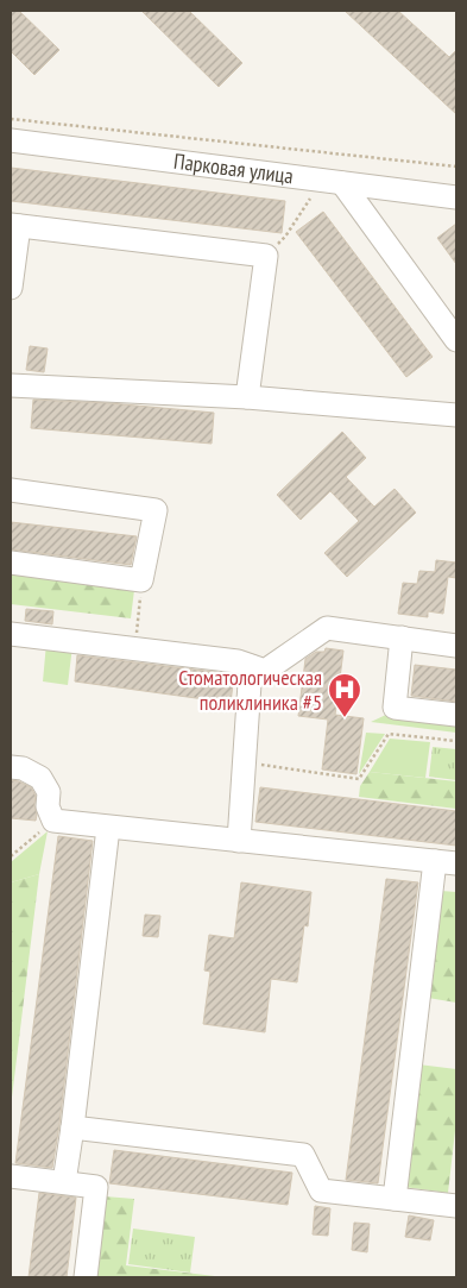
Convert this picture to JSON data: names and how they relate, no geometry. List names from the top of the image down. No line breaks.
{"streets":{"street":["Парковая улица"]},"places":{"hospital":["Стоматологическая поликлиника #5"]}}
